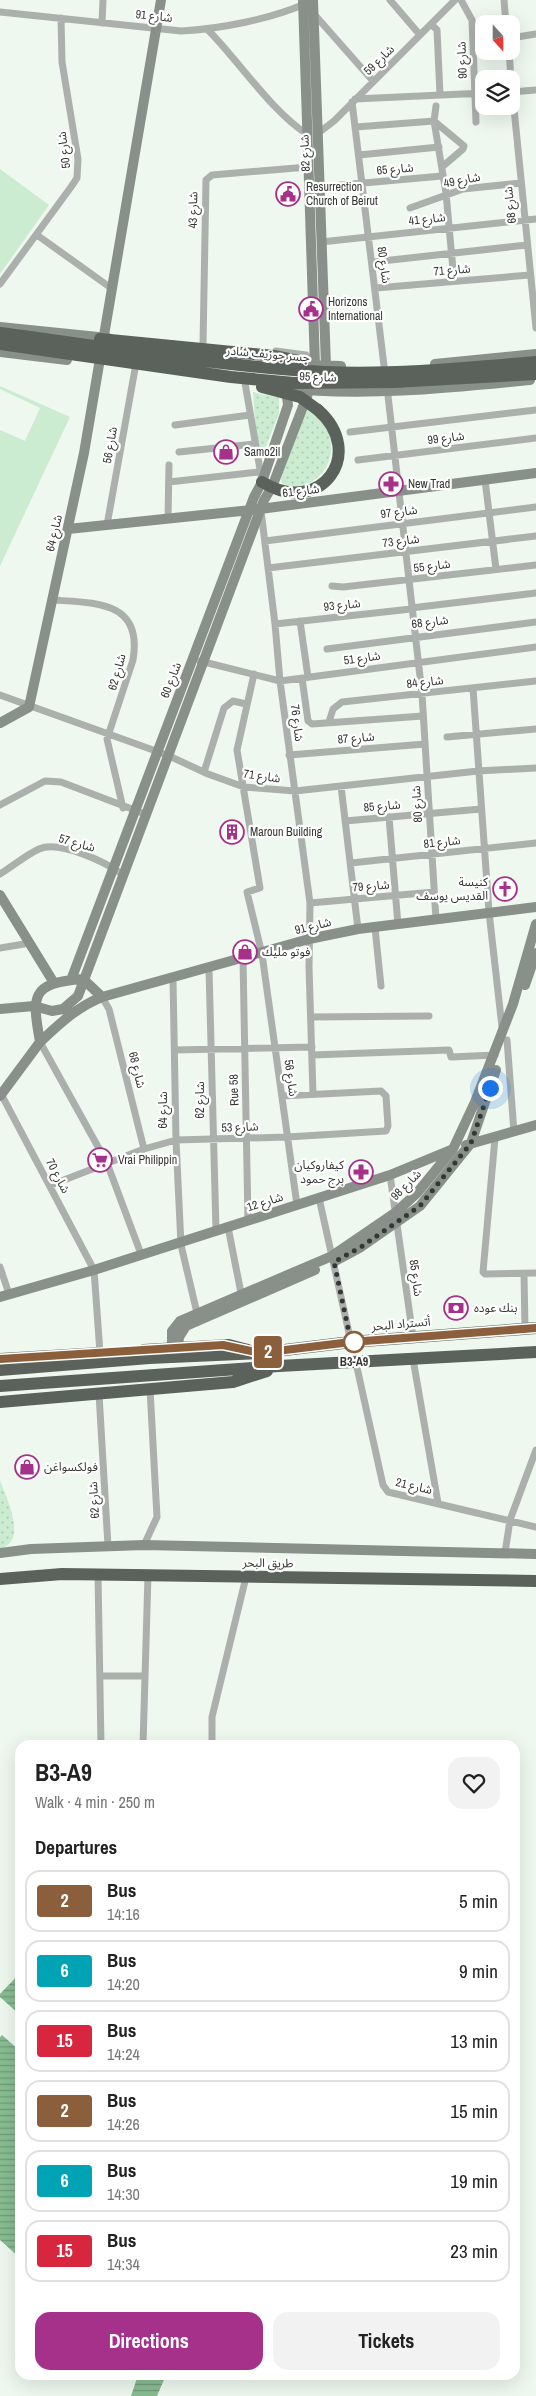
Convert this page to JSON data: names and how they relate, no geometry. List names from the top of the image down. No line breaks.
{"streets":{"highway":["جسر جوزيف شادر","أتستراد البحر","طريق البحر"],"street":["شارع 91","شارع 59","شارع 90","شارع 50","شارع 82","شارع 65","شارع 49","شارع 68","شارع 43","شارع 41","شارع 80","شارع 71","شارع 95","شارع 99","شارع 56","شارع 61","شارع 97","شارع 64","شارع 73","شارع 55","شارع 93","شارع 51","شارع 62","شارع 60","شارع 84","شارع 76","شارع 87","شارع 85","شارع 81","شارع 57","شارع 79","Rue 58","شارع 53","شارع 70","شارع 98","شارع 12","شارع 21"]},"crossings":[["شارع 91","شارع 50"],["شارع 91","شارع 82"],["شارع 91","شارع 68"],["شارع 91","شارع 80"],["شارع 91","شارع 56"],["شارع 91","شارع 64"],["شارع 91","شارع 62"],["شارع 91","شارع 76"],["شارع 91","Rue 58"],["شارع 91","شارع 70"],["شارع 59","شارع 82"],["شارع 59","شارع 80"],["شارع 82","شارع 65"],["شارع 82","شارع 43"],["شارع 82","شارع 41"],["شارع 65","شارع 80"],["شارع 49","شارع 68"],["شارع 68","شارع 41"],["شارع 68","شارع 80"],["شارع 68","شارع 71"],["شارع 68","شارع 53"],["شارع 41","شارع 80"],["شارع 80","شارع 71"],["شارع 80","شارع 95"],["شارع 80","شارع 99"],["شارع 80","شارع 61"],["شارع 80","شارع 97"],["شارع 80","شارع 73"],["شارع 80","شارع 55"],["شارع 80","شارع 93"],["شارع 80","شارع 51"],["شارع 80","شارع 84"],["شارع 80","شارع 87"],["شارع 80","شارع 85"],["شارع 80","شارع 81"],["شارع 80","شارع 79"],["شارع 71","شارع 56"],["شارع 71","شارع 64"],["شارع 71","شارع 62"],["شارع 71","شارع 60"],["شارع 71","شارع 76"],["شارع 95","شارع 56"],["شارع 95","شارع 64"],["شارع 95","شارع 60"],["شارع 56","شارع 61"],["شارع 56","شارع 53"],["شارع 56","شارع 12"],["شارع 61","شارع 64"],["شارع 61","شارع 60"],["شارع 61","شارع 76"],["شارع 97","شارع 76"],["شارع 64","شارع 62"],["شارع 64","شارع 53"],["شارع 64","شارع 98"],["شارع 64","شارع 12"],["شارع 73","شارع 76"],["شارع 93","شارع 76"],["شارع 51","شارع 60"],["شارع 51","شارع 76"],["شارع 62","شارع 53"],["شارع 62","شارع 12"],["شارع 60","شارع 76"],["شارع 60","شارع 57"],["شارع 76","شارع 87"],["شارع 76","شارع 79"],["شارع 76","شارع 53"],["شارع 85","شارع 98"],["شارع 85","أتستراد البحر"],["Rue 58","شارع 53"],["Rue 58","شارع 12"],["شارع 53","شارع 70"],["شارع 70","شارع 12"],["شارع 98","شارع 12"]],"places":{"public building":["Resurrection Church of Beirut","Horizons International"],"shop":["Samo2il","فوتو مليك","فولكسواغن"],"pharmacy":["New Trad","كيفاروكيان برج حمود"],"building":["Maroun Building"],"church":["كنيسة القديس يوسف"],"supermarket":["Vrai Philippin"],"bank":["بنك عوده"],"other":["B3-A9"]},"lines":["bus line 2"],"north":"bottom","page":{"on_map":"2","heading":[["B3-A9","Walk · 4 min · 250 m"],"Departures"],"list":[{"mark":"2","name":"Bus","note":"14:16","value":"5 min"},{"mark":"6","name":"Bus","note":"14:20","value":"9 min"},{"mark":"15","name":"Bus","note":"14:24","value":"13 min"},{"mark":"2","name":"Bus","note":"14:26","value":"15 min"},{"mark":"6","name":"Bus","note":"14:30","value":"19 min"},{"mark":"15","name":"Bus","note":"14:34","value":"23 min"}],"buttons":["Directions","Tickets"]}}
